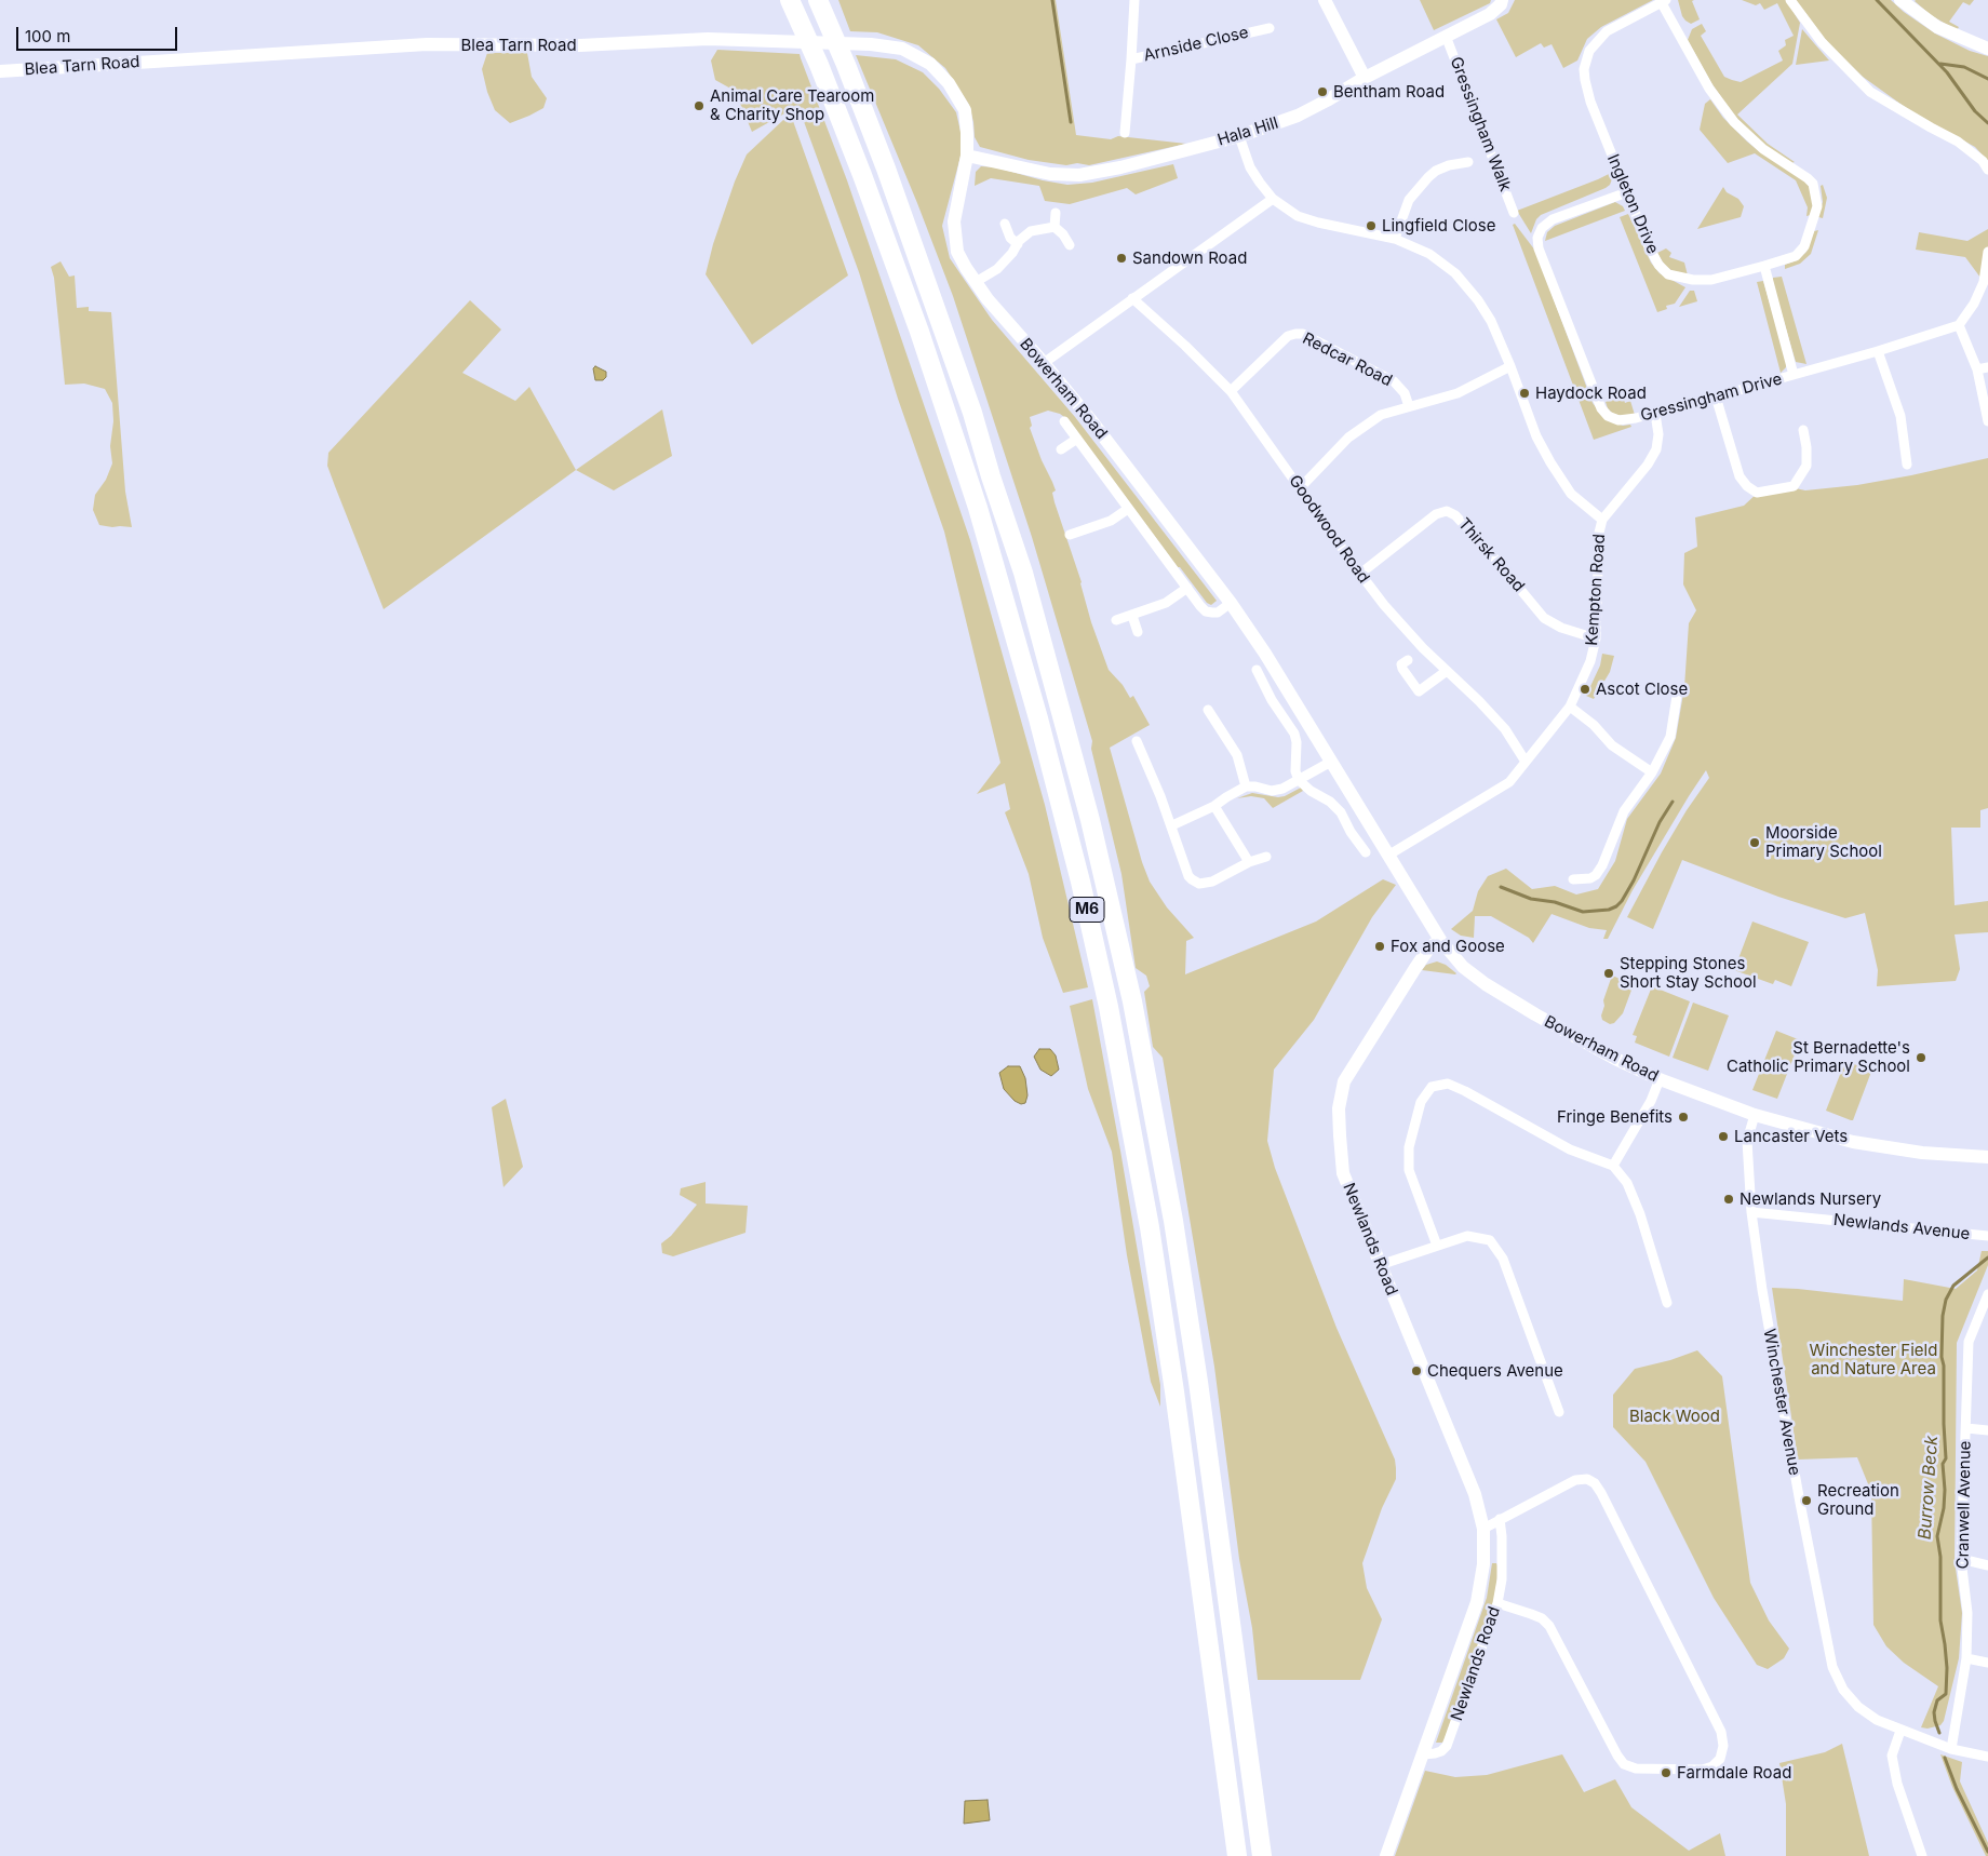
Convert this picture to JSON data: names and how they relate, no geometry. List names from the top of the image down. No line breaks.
{"streets":{"highway":["M6"],"street":["Arnside Close","Blea Tarn Road","Gressingham Walk","Hala Hill","Ingleton Drive","Redcar Road","Bowerham Road","Gressingham Drive","Goodwood Road","Thirsk Road","Kempton Road","Newlands Avenue","Newlands Road","Winchester Avenue","Cranwell Avenue"]},"crossings":[["Blea Tarn Road","Hala Hill"],["Blea Tarn Road","Bowerham Road"],["Gressingham Walk","Hala Hill"],["Hala Hill","Bowerham Road"],["Ingleton Drive","Gressingham Drive"],["Redcar Road","Goodwood Road"],["Bowerham Road","Kempton Road"],["Bowerham Road","Newlands Road"],["Bowerham Road","Winchester Avenue"],["Gressingham Drive","Kempton Road"],["Goodwood Road","Thirsk Road"],["Goodwood Road","Kempton Road"],["Thirsk Road","Kempton Road"],["Newlands Avenue","Winchester Avenue"],["Winchester Avenue","Cranwell Avenue"]],"water":["Burrow Beck"],"parks":["Winchester Field and Nature Area","Black Wood"],"places":["Bentham Road","Animal Care Tearoom & Charity Shop","Lingfield Close","Sandown Road","Haydock Road","Ascot Close","Moorside Primary School","Fox and Goose","Stepping Stones Short Stay School","St Bernadette's Catholic Primary School","Fringe Benefits","Lancaster Vets","Newlands Nursery","Chequers Avenue","Recreation Ground","Farmdale Road"],"scale_bar":"100 m"}
